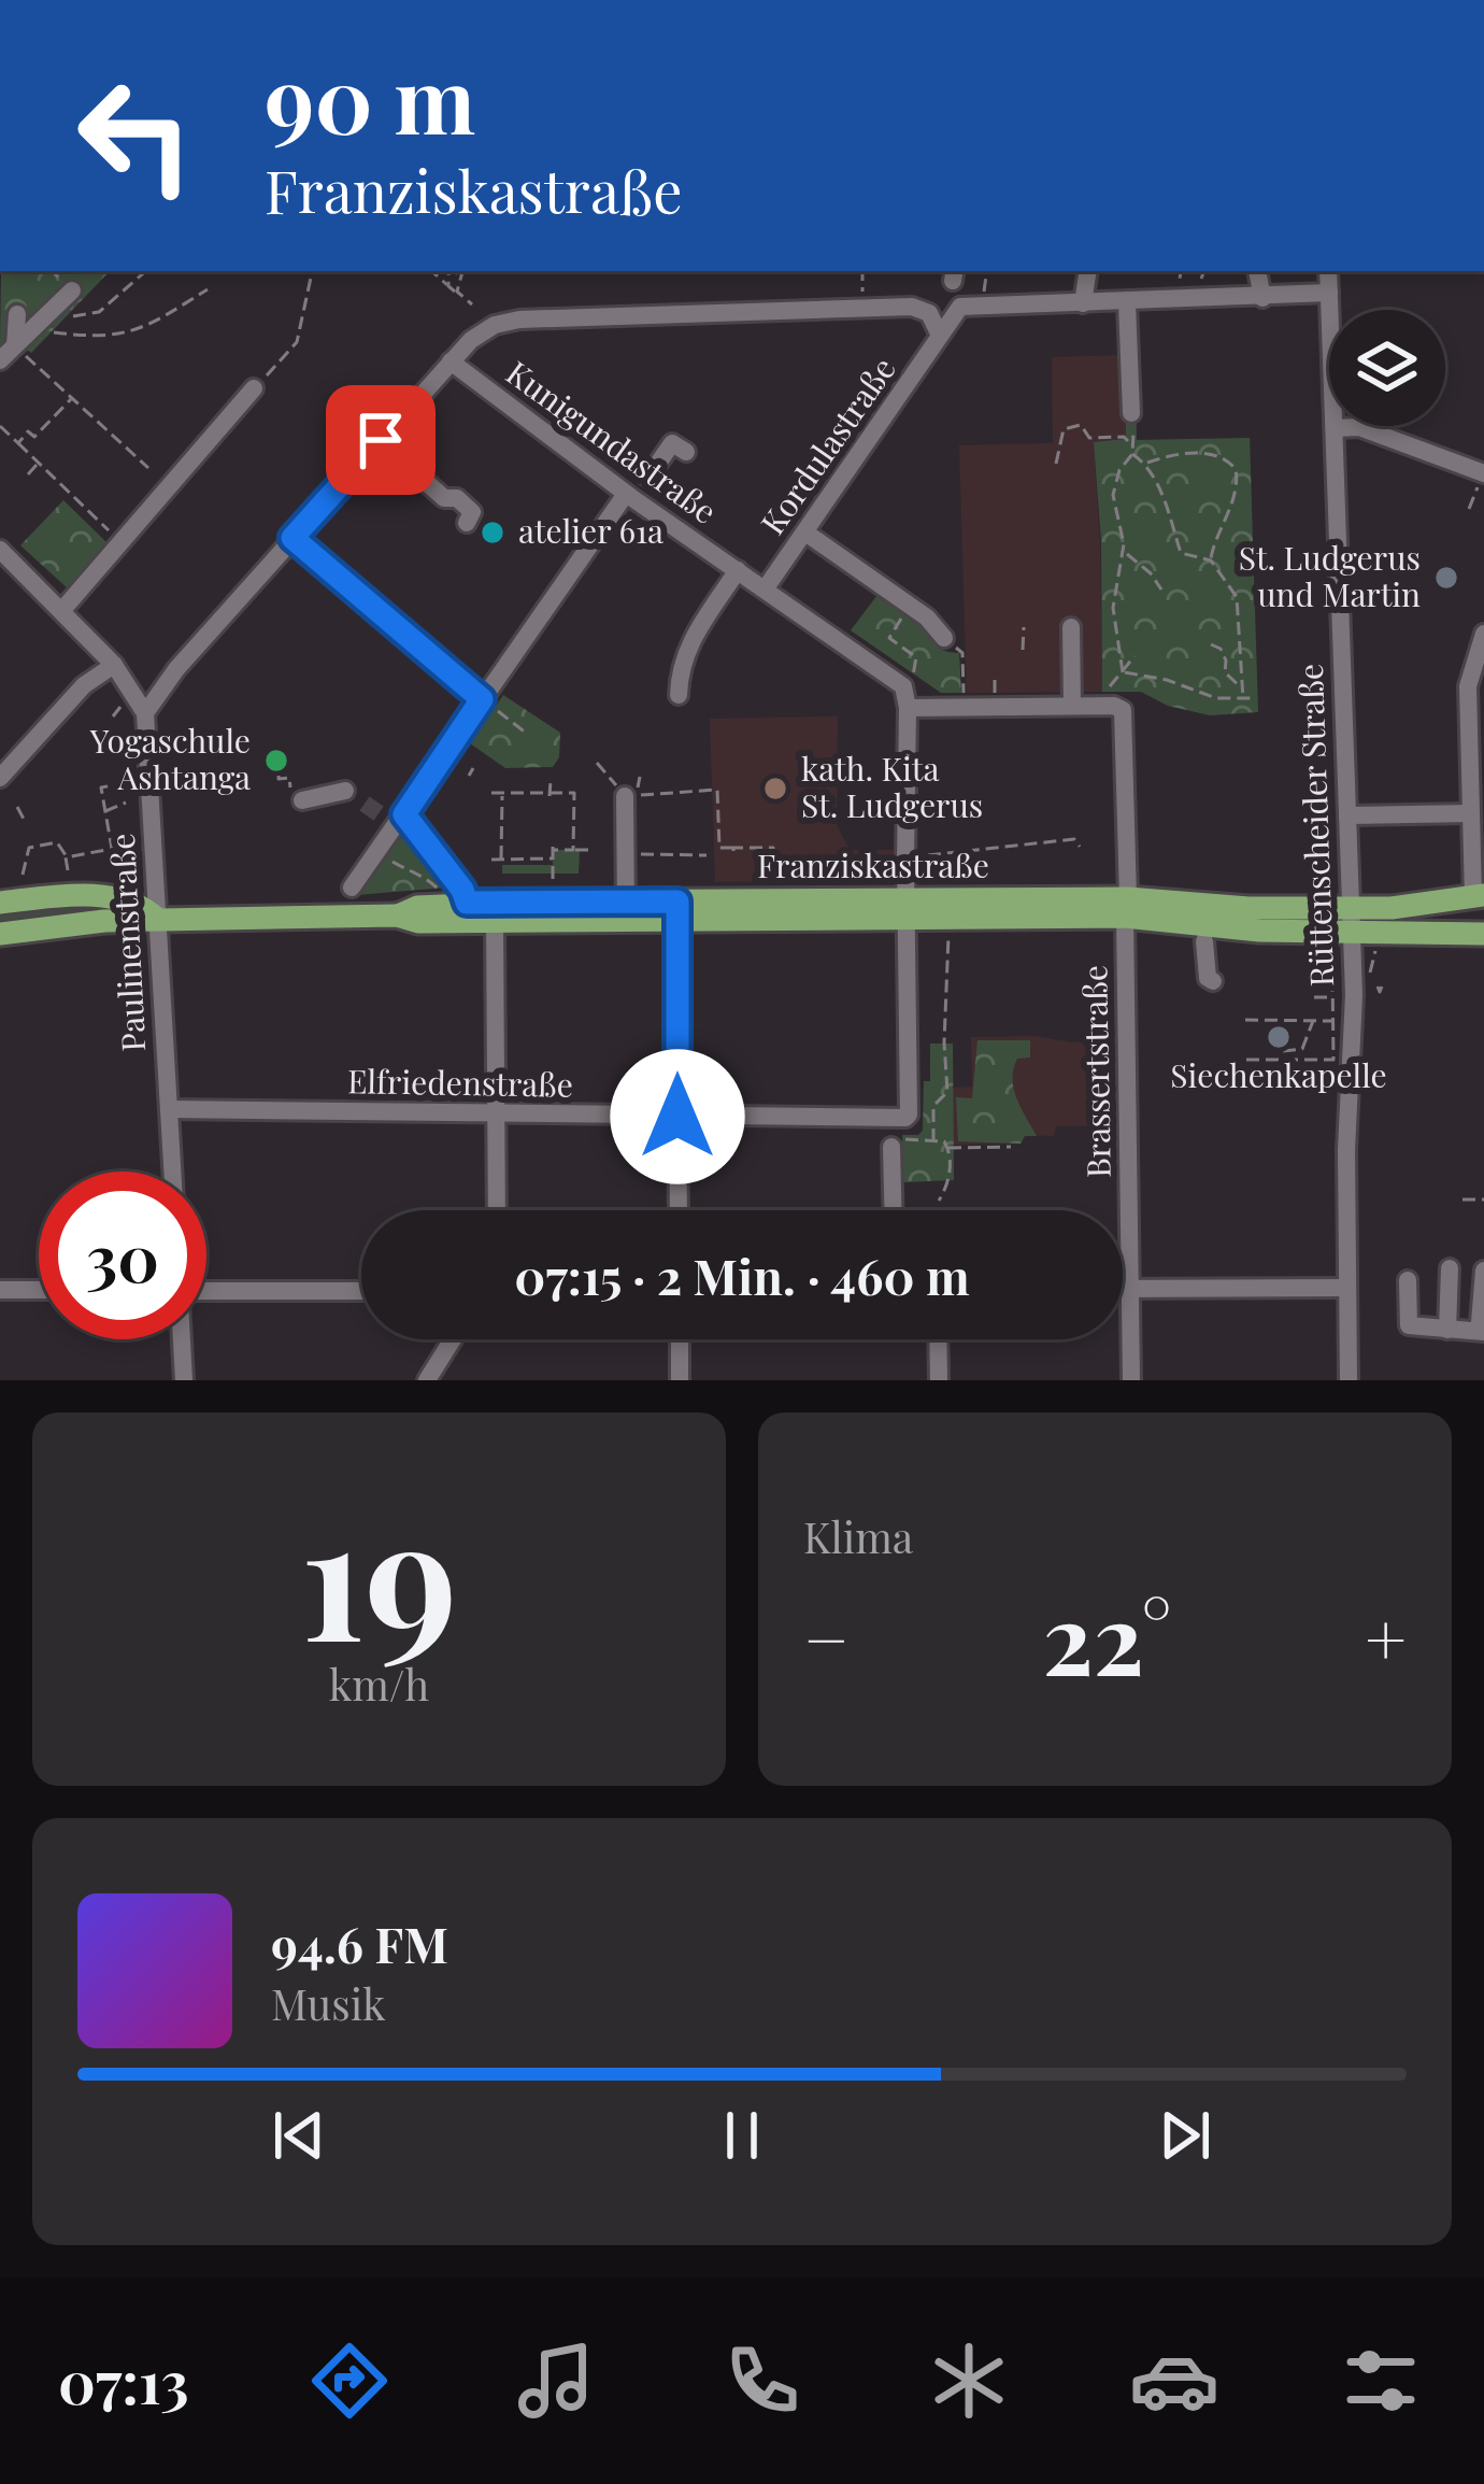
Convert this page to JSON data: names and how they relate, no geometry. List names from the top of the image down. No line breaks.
{"streets":{"main road":["Franziskastraße"],"street":["Kunigundastraße","Kordulastraße","Rüttenscheider Straße","Paulinenstraße","Brassertstraße","Elfriedenstraße"]},"crossings":[["Kunigundastraße","Kordulastraße"],["Rüttenscheider Straße","Franziskastraße"],["Franziskastraße","Paulinenstraße"],["Franziskastraße","Brassertstraße"],["Franziskastraße","Elfriedenstraße"],["Paulinenstraße","Elfriedenstraße"]],"places":["atelier 61a","St. Ludgerus und Martin","Yogaschule Ashtanga","kath. Kita St. Ludgerus","Siechenkapelle"],"page":{"turn":["90 m","Franziskastraße"],"limit":"30","trip":"07:15 · 2 Min. · 460 m","tile":[["19","km/h"],"Klima"],"heat":["−","22°","+"],"song":["94.6 FM","Musik"],"tabs":"07:13"}}
